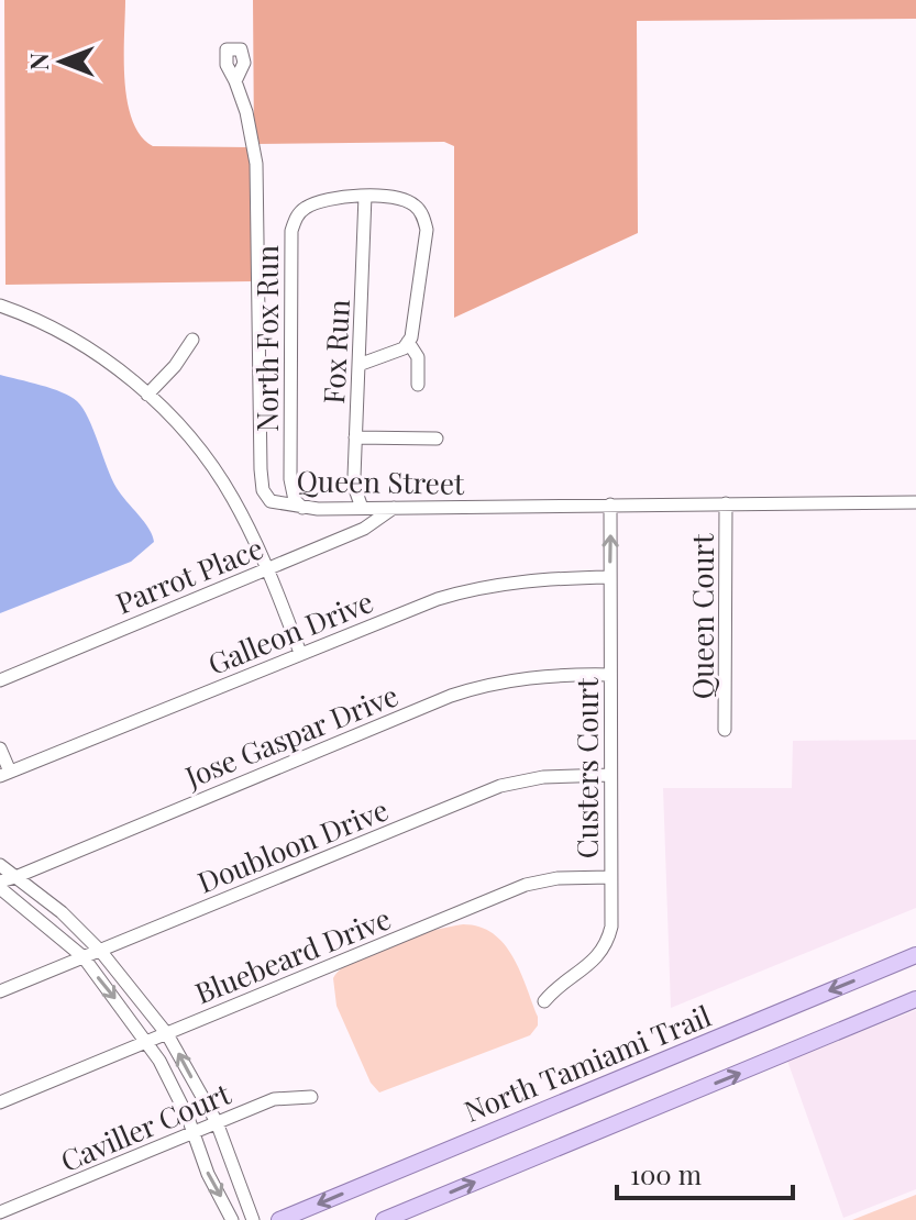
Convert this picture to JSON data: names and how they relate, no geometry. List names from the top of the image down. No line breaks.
{"streets":{"main road":["North Tamiami Trail"],"street":["North Fox Run","Fox Run","Queen Street","Parrot Place","Queen Court","Galleon Drive","Jose Gaspar Drive","Custers Court","Doubloon Drive","Bluebeard Drive","Caviller Court"]},"crossings":[["North Fox Run","Fox Run"],["North Fox Run","Queen Street"],["Fox Run","Queen Street"],["Queen Street","Parrot Place"],["Queen Street","Queen Court"],["Queen Street","Custers Court"],["Galleon Drive","Custers Court"],["Jose Gaspar Drive","Custers Court"],["Custers Court","Doubloon Drive"],["Custers Court","Bluebeard Drive"]],"scale_bar":"100 m","north":"left"}
